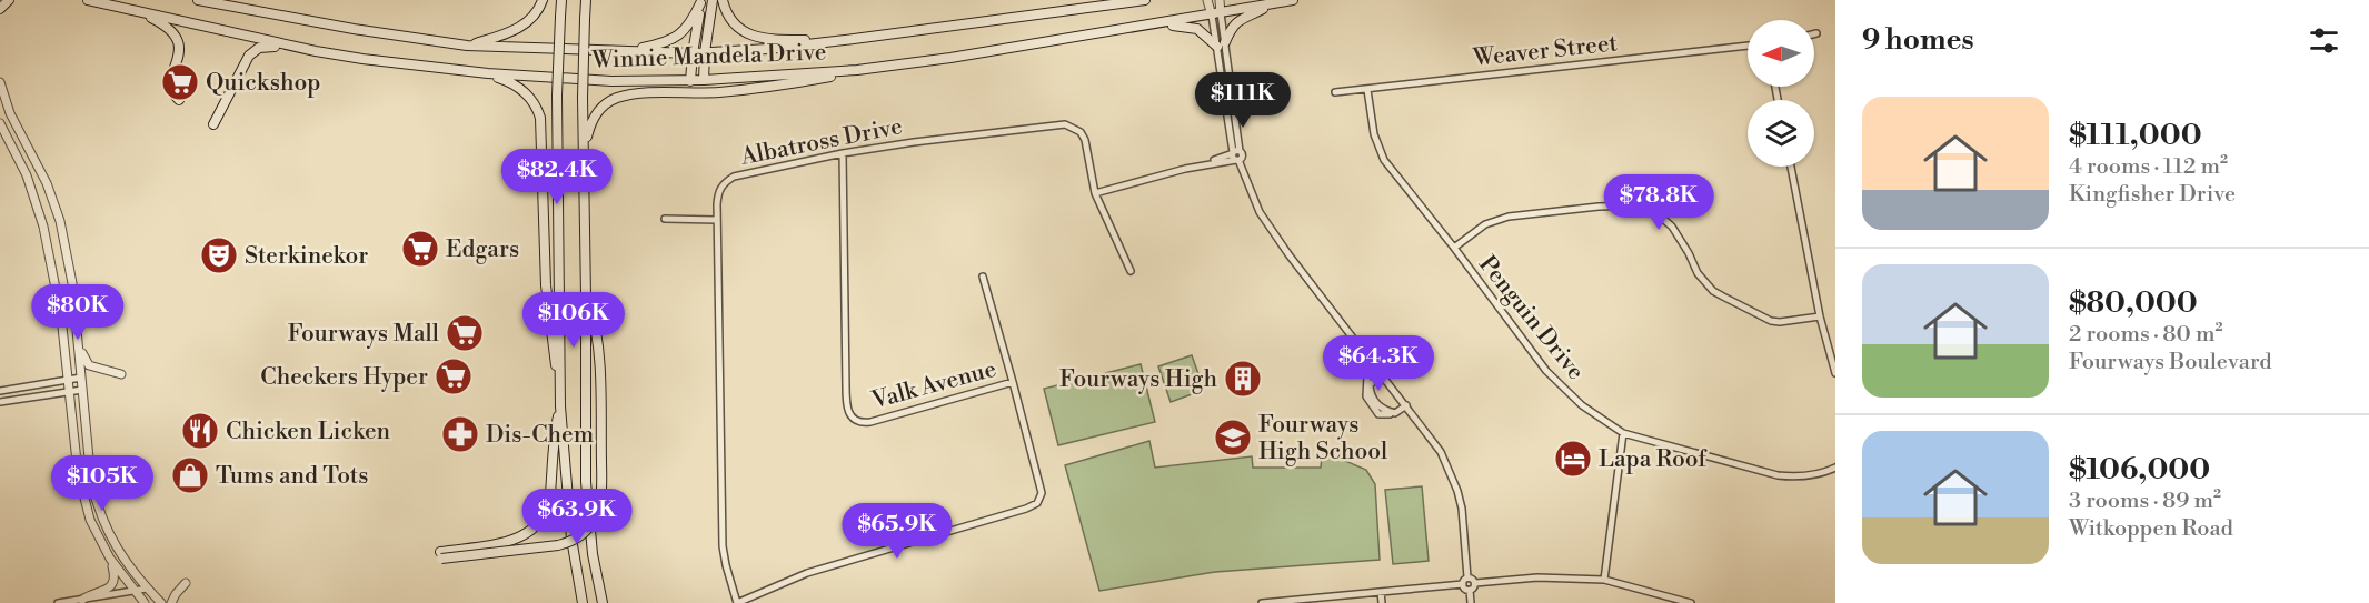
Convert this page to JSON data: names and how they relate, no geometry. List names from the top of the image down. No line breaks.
{"streets":{"main road":["Winnie Mandela Drive"],"street":["Weaver Street","Albatross Drive","Penguin Drive","Valk Avenue"]},"crossings":[["Weaver Street","Penguin Drive"],["Albatross Drive","Valk Avenue"]],"places":{"supermarket":["Quickshop","Edgars","Fourways Mall","Checkers Hyper"],"theatre":["Sterkinekor"],"building":["Fourways High"],"restaurant":["Chicken Licken"],"pharmacy":["Dis-Chem"],"school or university":["Fourways High School"],"hotel":["Lapa Roof"],"shop":["Tums and Tots"]},"north":"left","page":{"heading":"9 homes","price":["$111K","$82.4K","$78.8K","$80K","$106K","$64.3K","$105K","$63.9K","$65.9K"],"list":[{"name":"$111,000","note":"4 rooms · 112 m² · Kingfisher Drive"},{"name":"$80,000","note":"2 rooms · 80 m² · Fourways Boulevard"},{"name":"$106,000","note":"3 rooms · 89 m² · Witkoppen Road"}]}}
